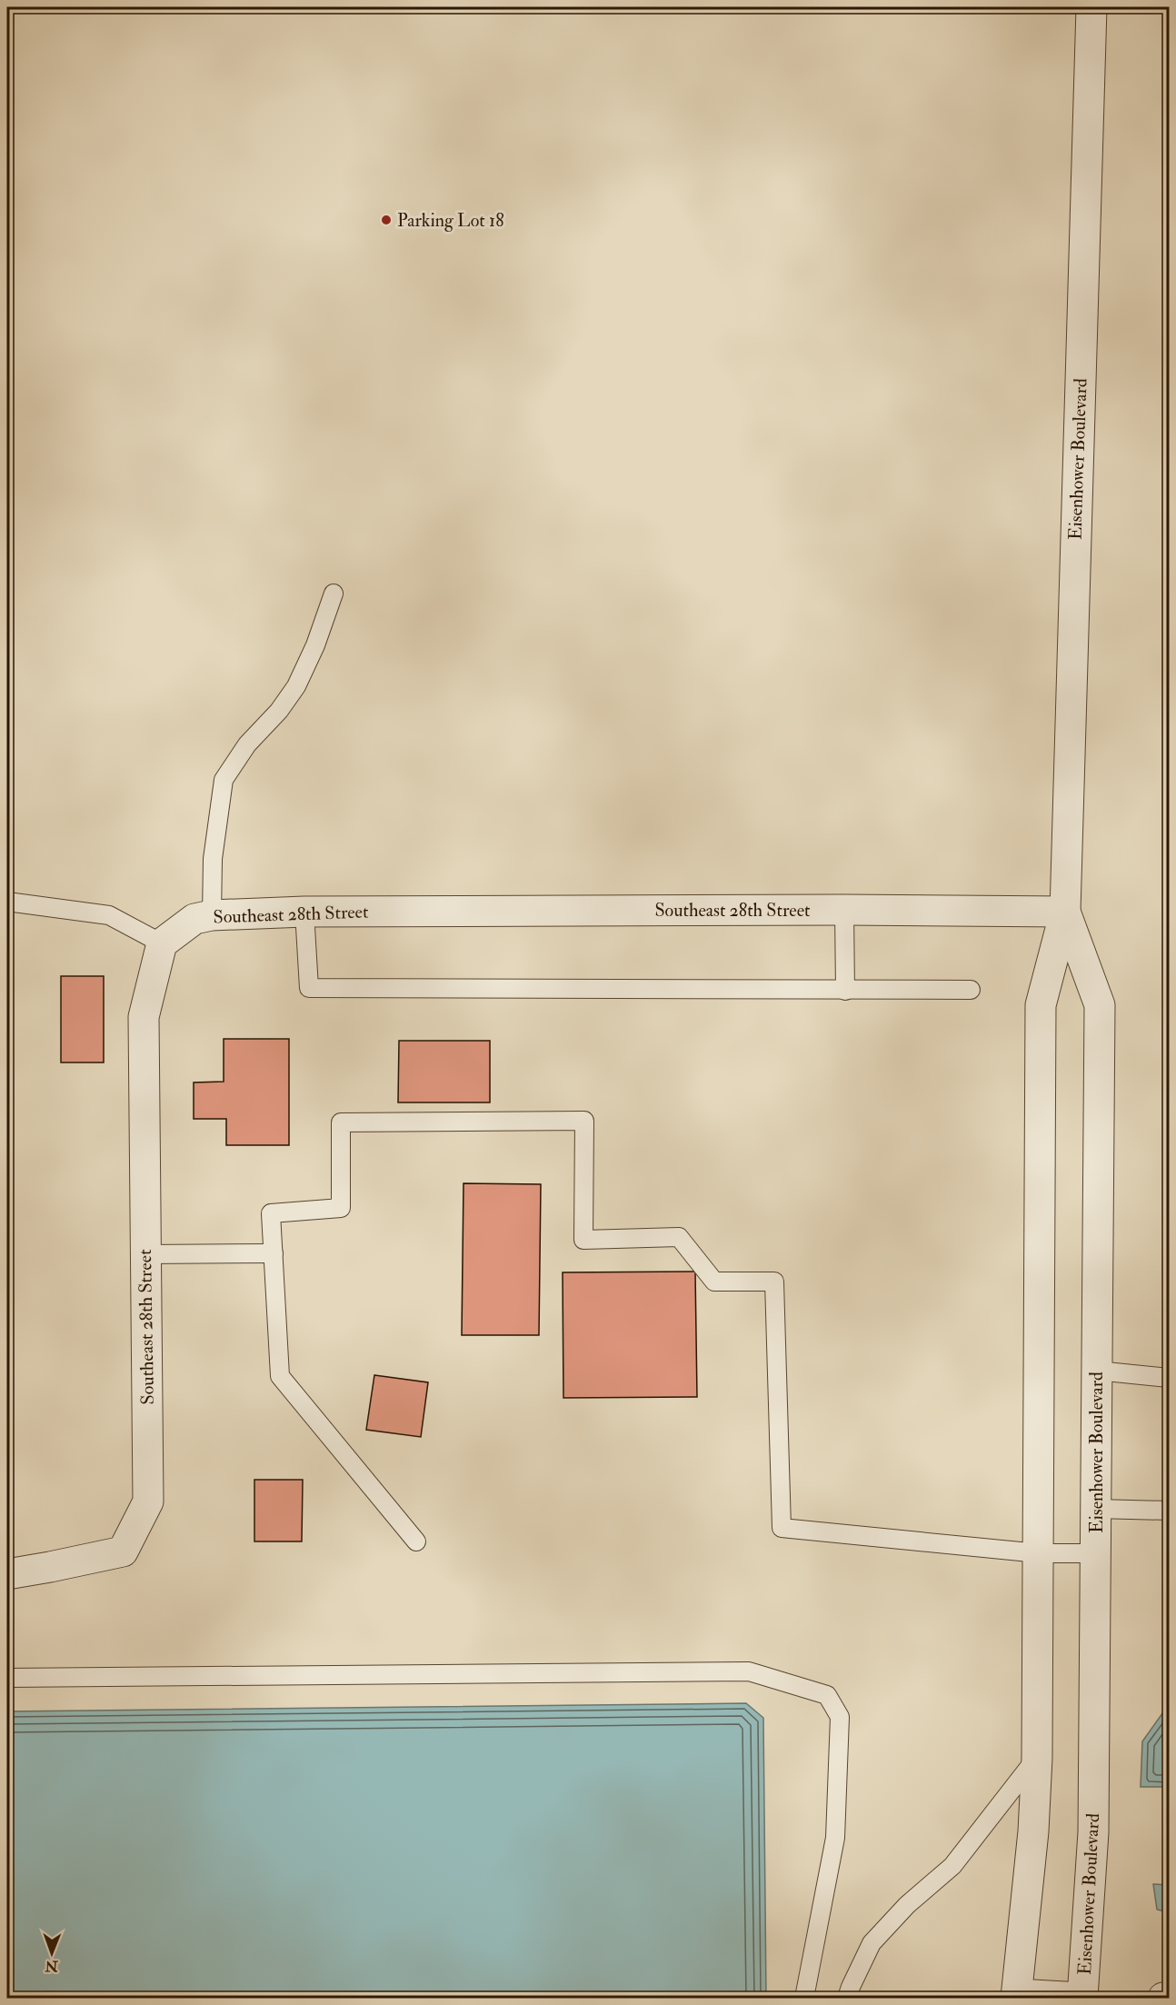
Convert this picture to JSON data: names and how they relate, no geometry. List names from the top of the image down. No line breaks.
{"streets":{"street":["Eisenhower Boulevard","Southeast 28th Street"]},"crossings":[["Eisenhower Boulevard","Southeast 28th Street"]],"places":["Parking Lot 18"],"north":"bottom"}
